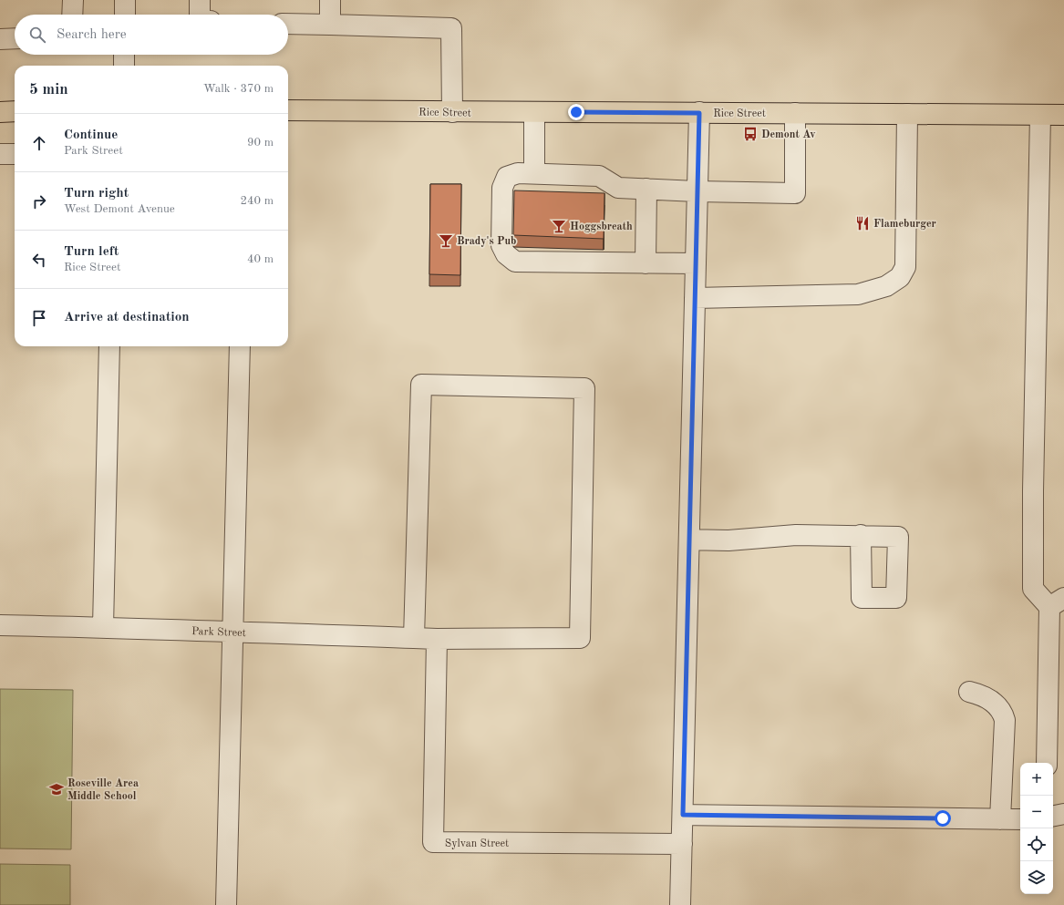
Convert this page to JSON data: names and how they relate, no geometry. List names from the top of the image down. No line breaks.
{"streets":{"main road":["Rice Street"],"street":["Park Street","Sylvan Street"]},"crossings":[["Park Street","Sylvan Street"]],"places":{"bus stop":["Demont Av"],"restaurant":["Flameburger"],"bar":["Hoggsbreath","Brady's Pub"],"school or university":["Roseville Area Middle School"]},"page":{"search":"Search here","heading":["5 min","Walk · 370 m"],"list":[["Continue","Park Street","90 m"],["Turn right","West Demont Avenue","240 m"],["Turn left","Rice Street","40 m"],"Arrive at destination"],"map_buttons":["+","−"]}}
